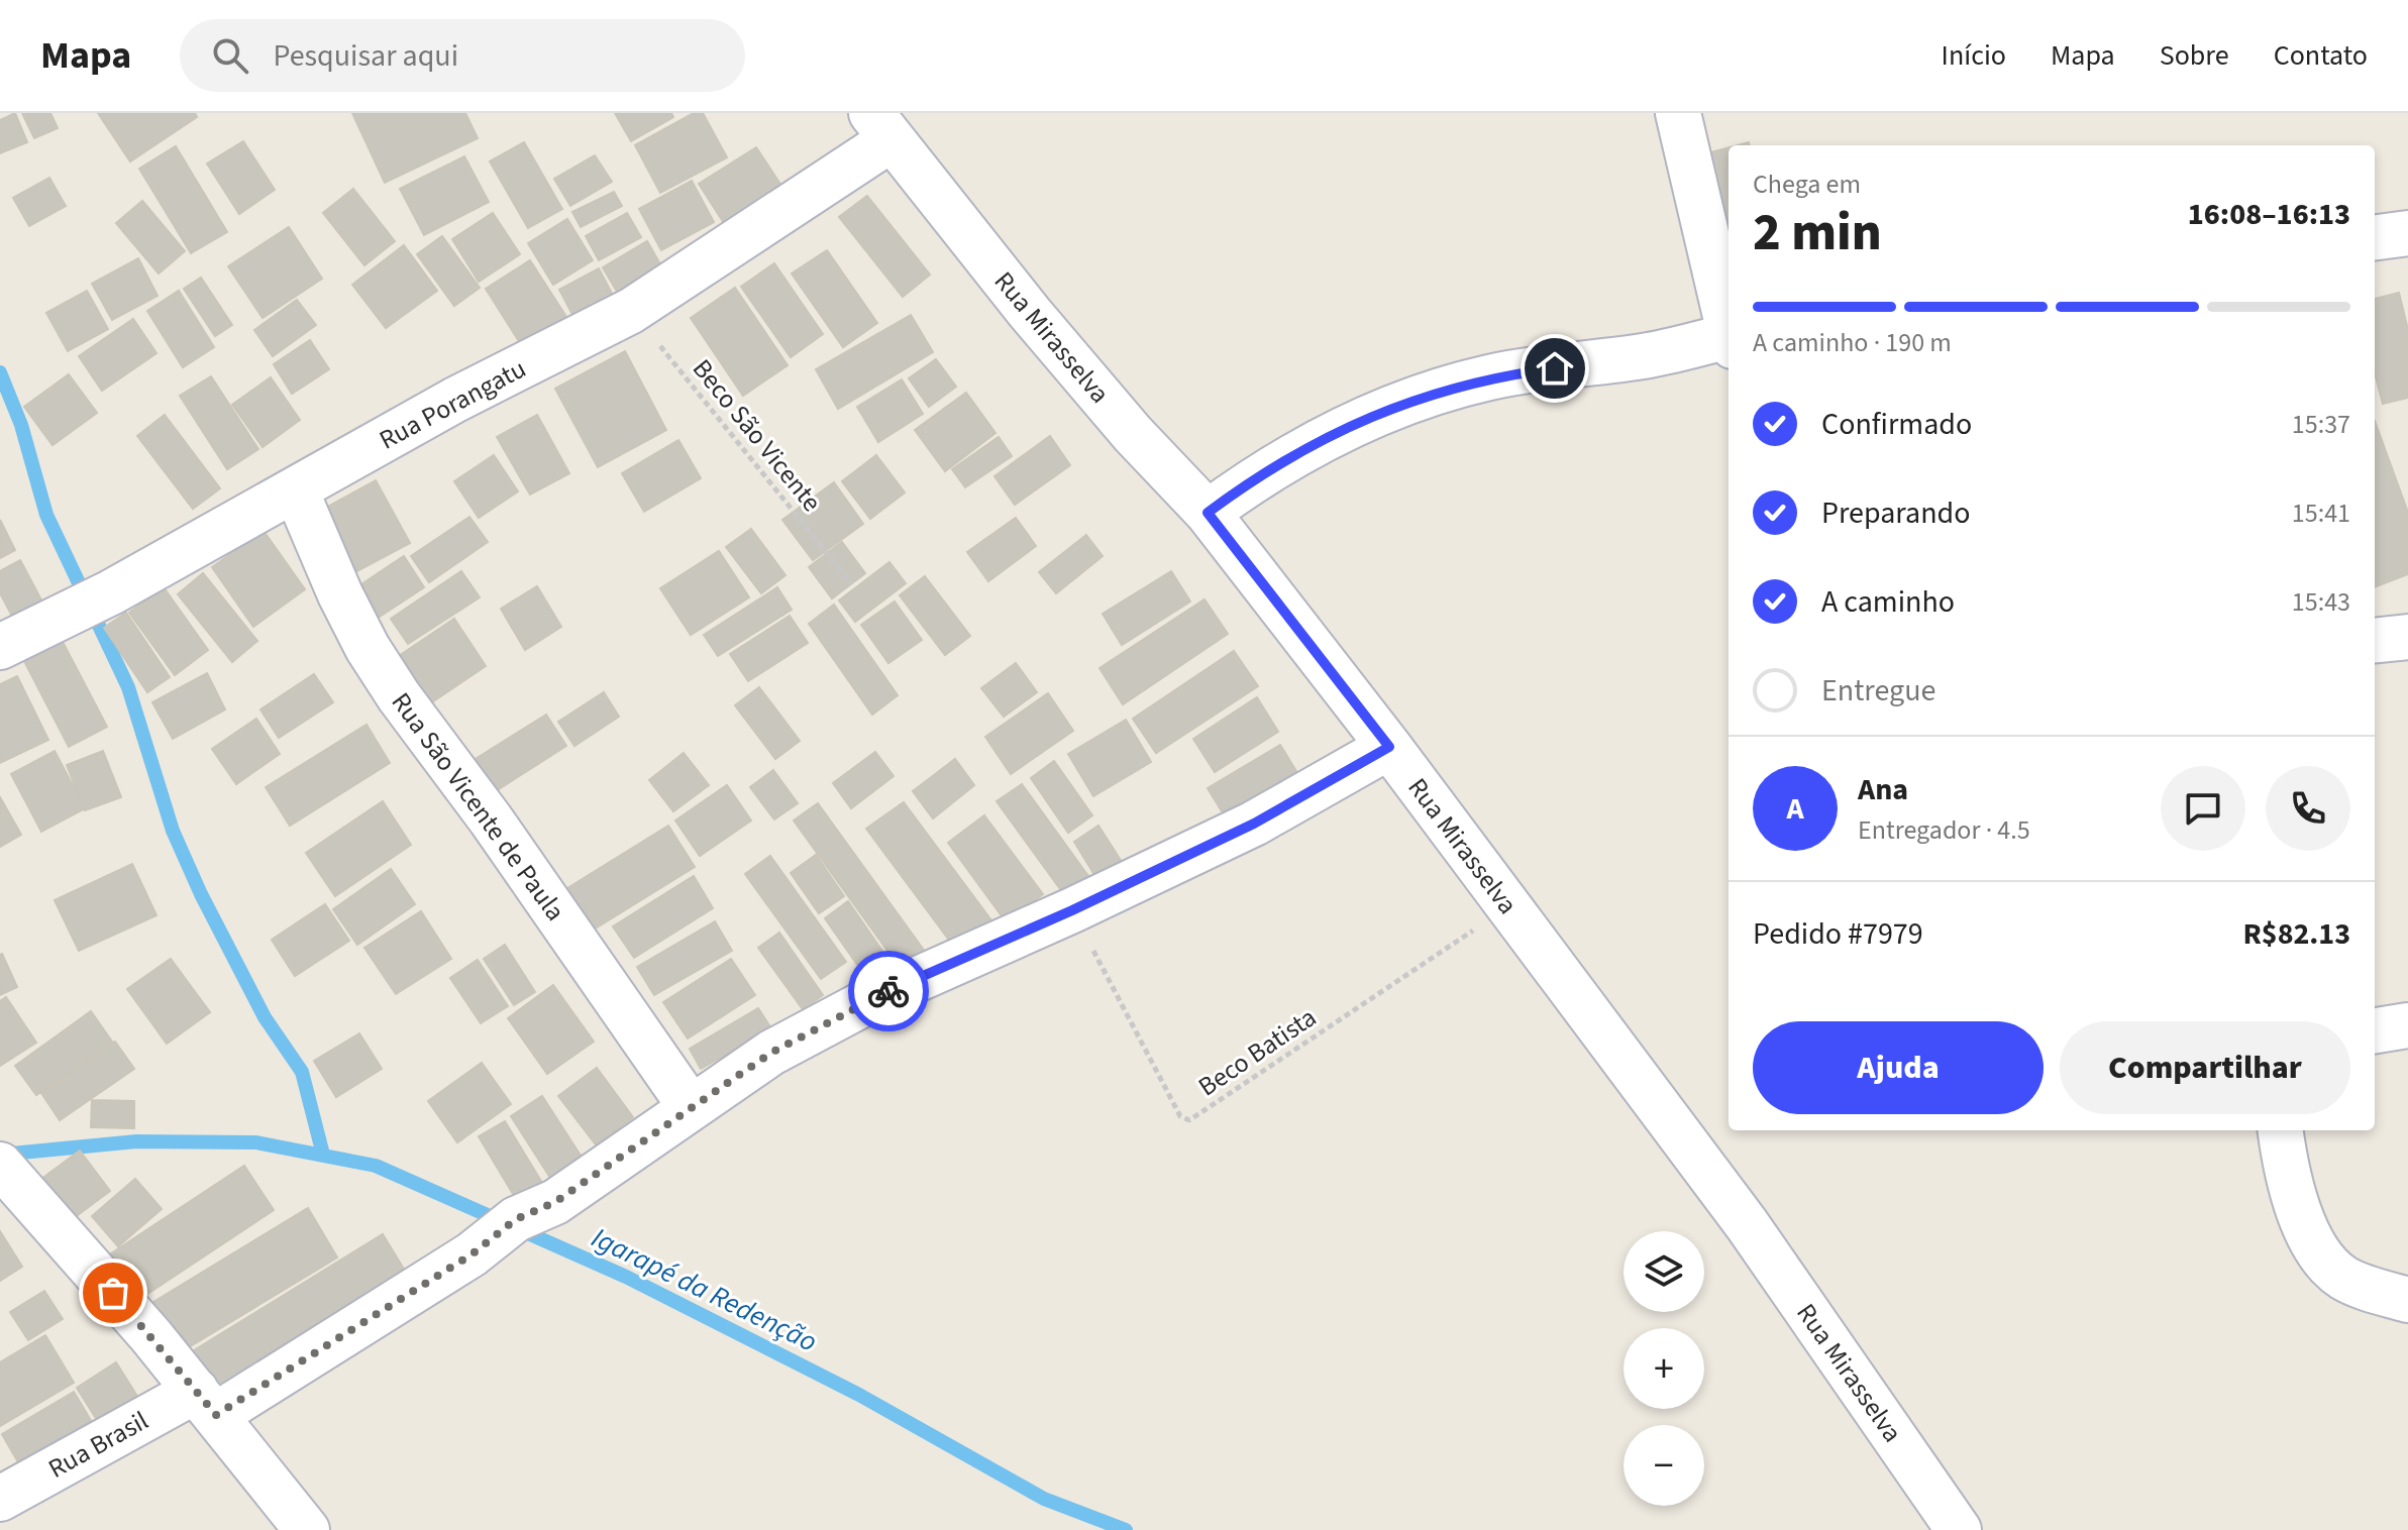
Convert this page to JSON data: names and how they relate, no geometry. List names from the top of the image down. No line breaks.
{"streets":{"street":["Rua Mirasselva","Rua Porangatu","Rua São Vicente de Paula","Rua Brasil"],"path":["Beco São Vicente","Beco Batista"]},"crossings":[["Rua Mirasselva","Rua Porangatu"],["Rua Mirasselva","Beco Batista"],["Rua Mirasselva","Rua Brasil"],["Rua Porangatu","Beco São Vicente"],["Rua Porangatu","Rua São Vicente de Paula"],["Rua São Vicente de Paula","Rua Brasil"],["Beco Batista","Rua Brasil"]],"water":["Igarapé da Redenção"],"page":{"header":"Mapa","search":"Pesquisar aqui","nav":["Início","Mapa","Sobre","Contato"],"heading":["2 min","Chega em","16:08–16:13"],"panel":["Ana","Entregador · 4.5","Pedido #7979","R$82.13"],"bar":"A caminho · 190 m","list":[["Confirmado","15:37"],["Preparando","15:41"],["A caminho","15:43"],"Entregue"],"round":"A","buttons":["Ajuda","Compartilhar"],"map_buttons":["+","−"]}}
